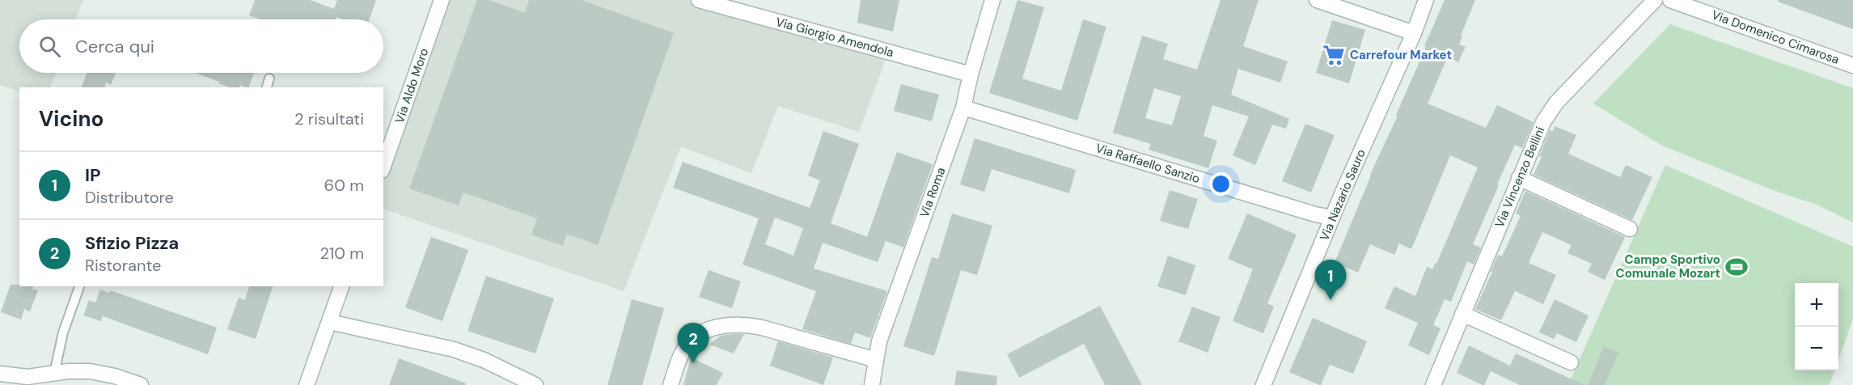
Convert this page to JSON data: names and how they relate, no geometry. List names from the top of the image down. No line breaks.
{"streets":{"street":["Via Giorgio Amendola","Via Domenico Cimarosa","Via Aldo Moro","Via Raffaello Sanzio","Via Vincenzo Bellini","Via Roma","Via Nazario Sauro"]},"crossings":[["Via Giorgio Amendola","Via Roma"],["Via Raffaello Sanzio","Via Roma"],["Via Raffaello Sanzio","Via Nazario Sauro"]],"places":{"supermarket":["Carrefour Market"],"sports":["Campo Sportivo Comunale Mozart"]},"page":{"search":"Cerca qui","heading":["Vicino","2 risultati"],"list":[{"mark":"1","name":"IP","note":"Distributore","value":"60 m"},{"mark":"2","name":"Sfizio Pizza","note":"Ristorante","value":"210 m"}],"pins":["1","2"],"map_buttons":["+","−"]}}
